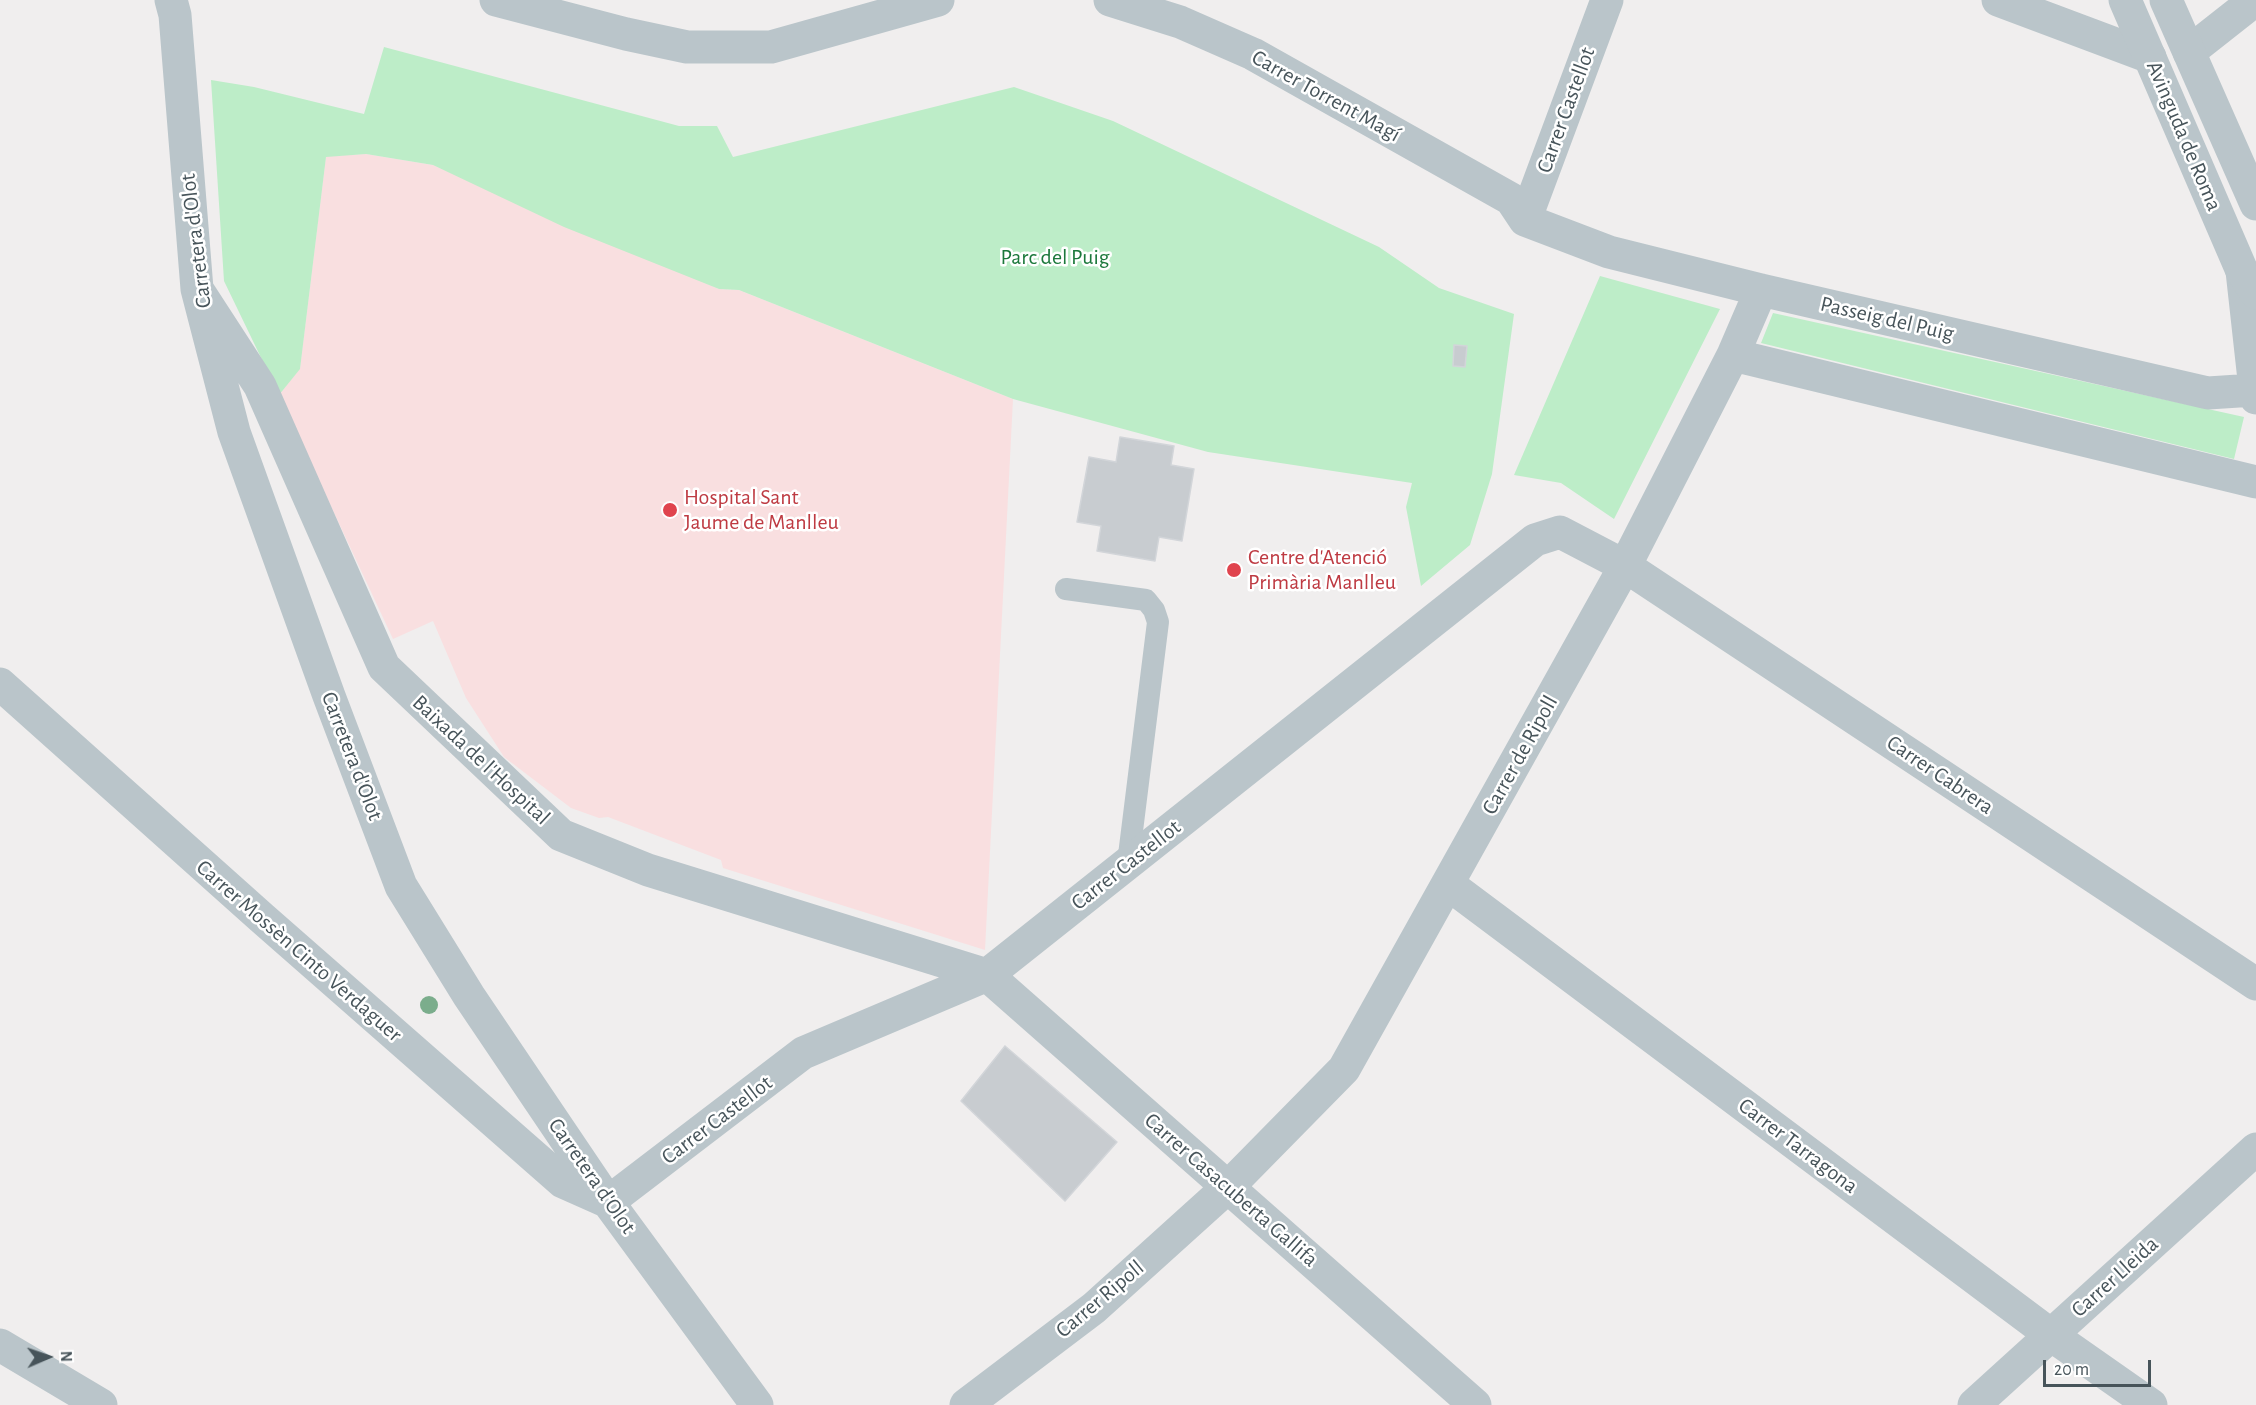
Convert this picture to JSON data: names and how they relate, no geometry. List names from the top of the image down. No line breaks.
{"streets":{"street":["Carrer Torrent Magí","Carrer Castellot","Avinguda de Roma","Carretera d'Olot","Passeig del Puig","Carrer de Ripoll","Baixada de l'Hospital","Carrer Cabrera","Carrer Mossèn Cinto Verdaguer","Carrer Tarragona","Carrer Casacuberta Gallifa","Carrer Lleida","Carrer Ripoll"]},"crossings":[["Carrer Torrent Magí","Carrer Castellot"],["Carrer Torrent Magí","Passeig del Puig"],["Carrer Castellot","Carretera d'Olot"],["Carrer Castellot","Passeig del Puig"],["Carrer Castellot","Carrer de Ripoll"],["Carrer Castellot","Baixada de l'Hospital"],["Carrer Castellot","Carrer Cabrera"],["Carrer Castellot","Carrer Mossèn Cinto Verdaguer"],["Carrer Castellot","Carrer Casacuberta Gallifa"],["Avinguda de Roma","Passeig del Puig"],["Carretera d'Olot","Baixada de l'Hospital"],["Carretera d'Olot","Carrer Mossèn Cinto Verdaguer"],["Passeig del Puig","Carrer de Ripoll"],["Carrer de Ripoll","Carrer Cabrera"],["Carrer de Ripoll","Carrer Tarragona"],["Carrer de Ripoll","Carrer Casacuberta Gallifa"],["Carrer de Ripoll","Carrer Ripoll"],["Baixada de l'Hospital","Carrer Casacuberta Gallifa"],["Carrer Tarragona","Carrer Lleida"],["Carrer Casacuberta Gallifa","Carrer Ripoll"]],"parks":["Parc del Puig"],"places":["Hospital Sant Jaume de Manlleu","Centre d'Atenció Primària Manlleu"],"scale_bar":"20 m","north":"right"}
